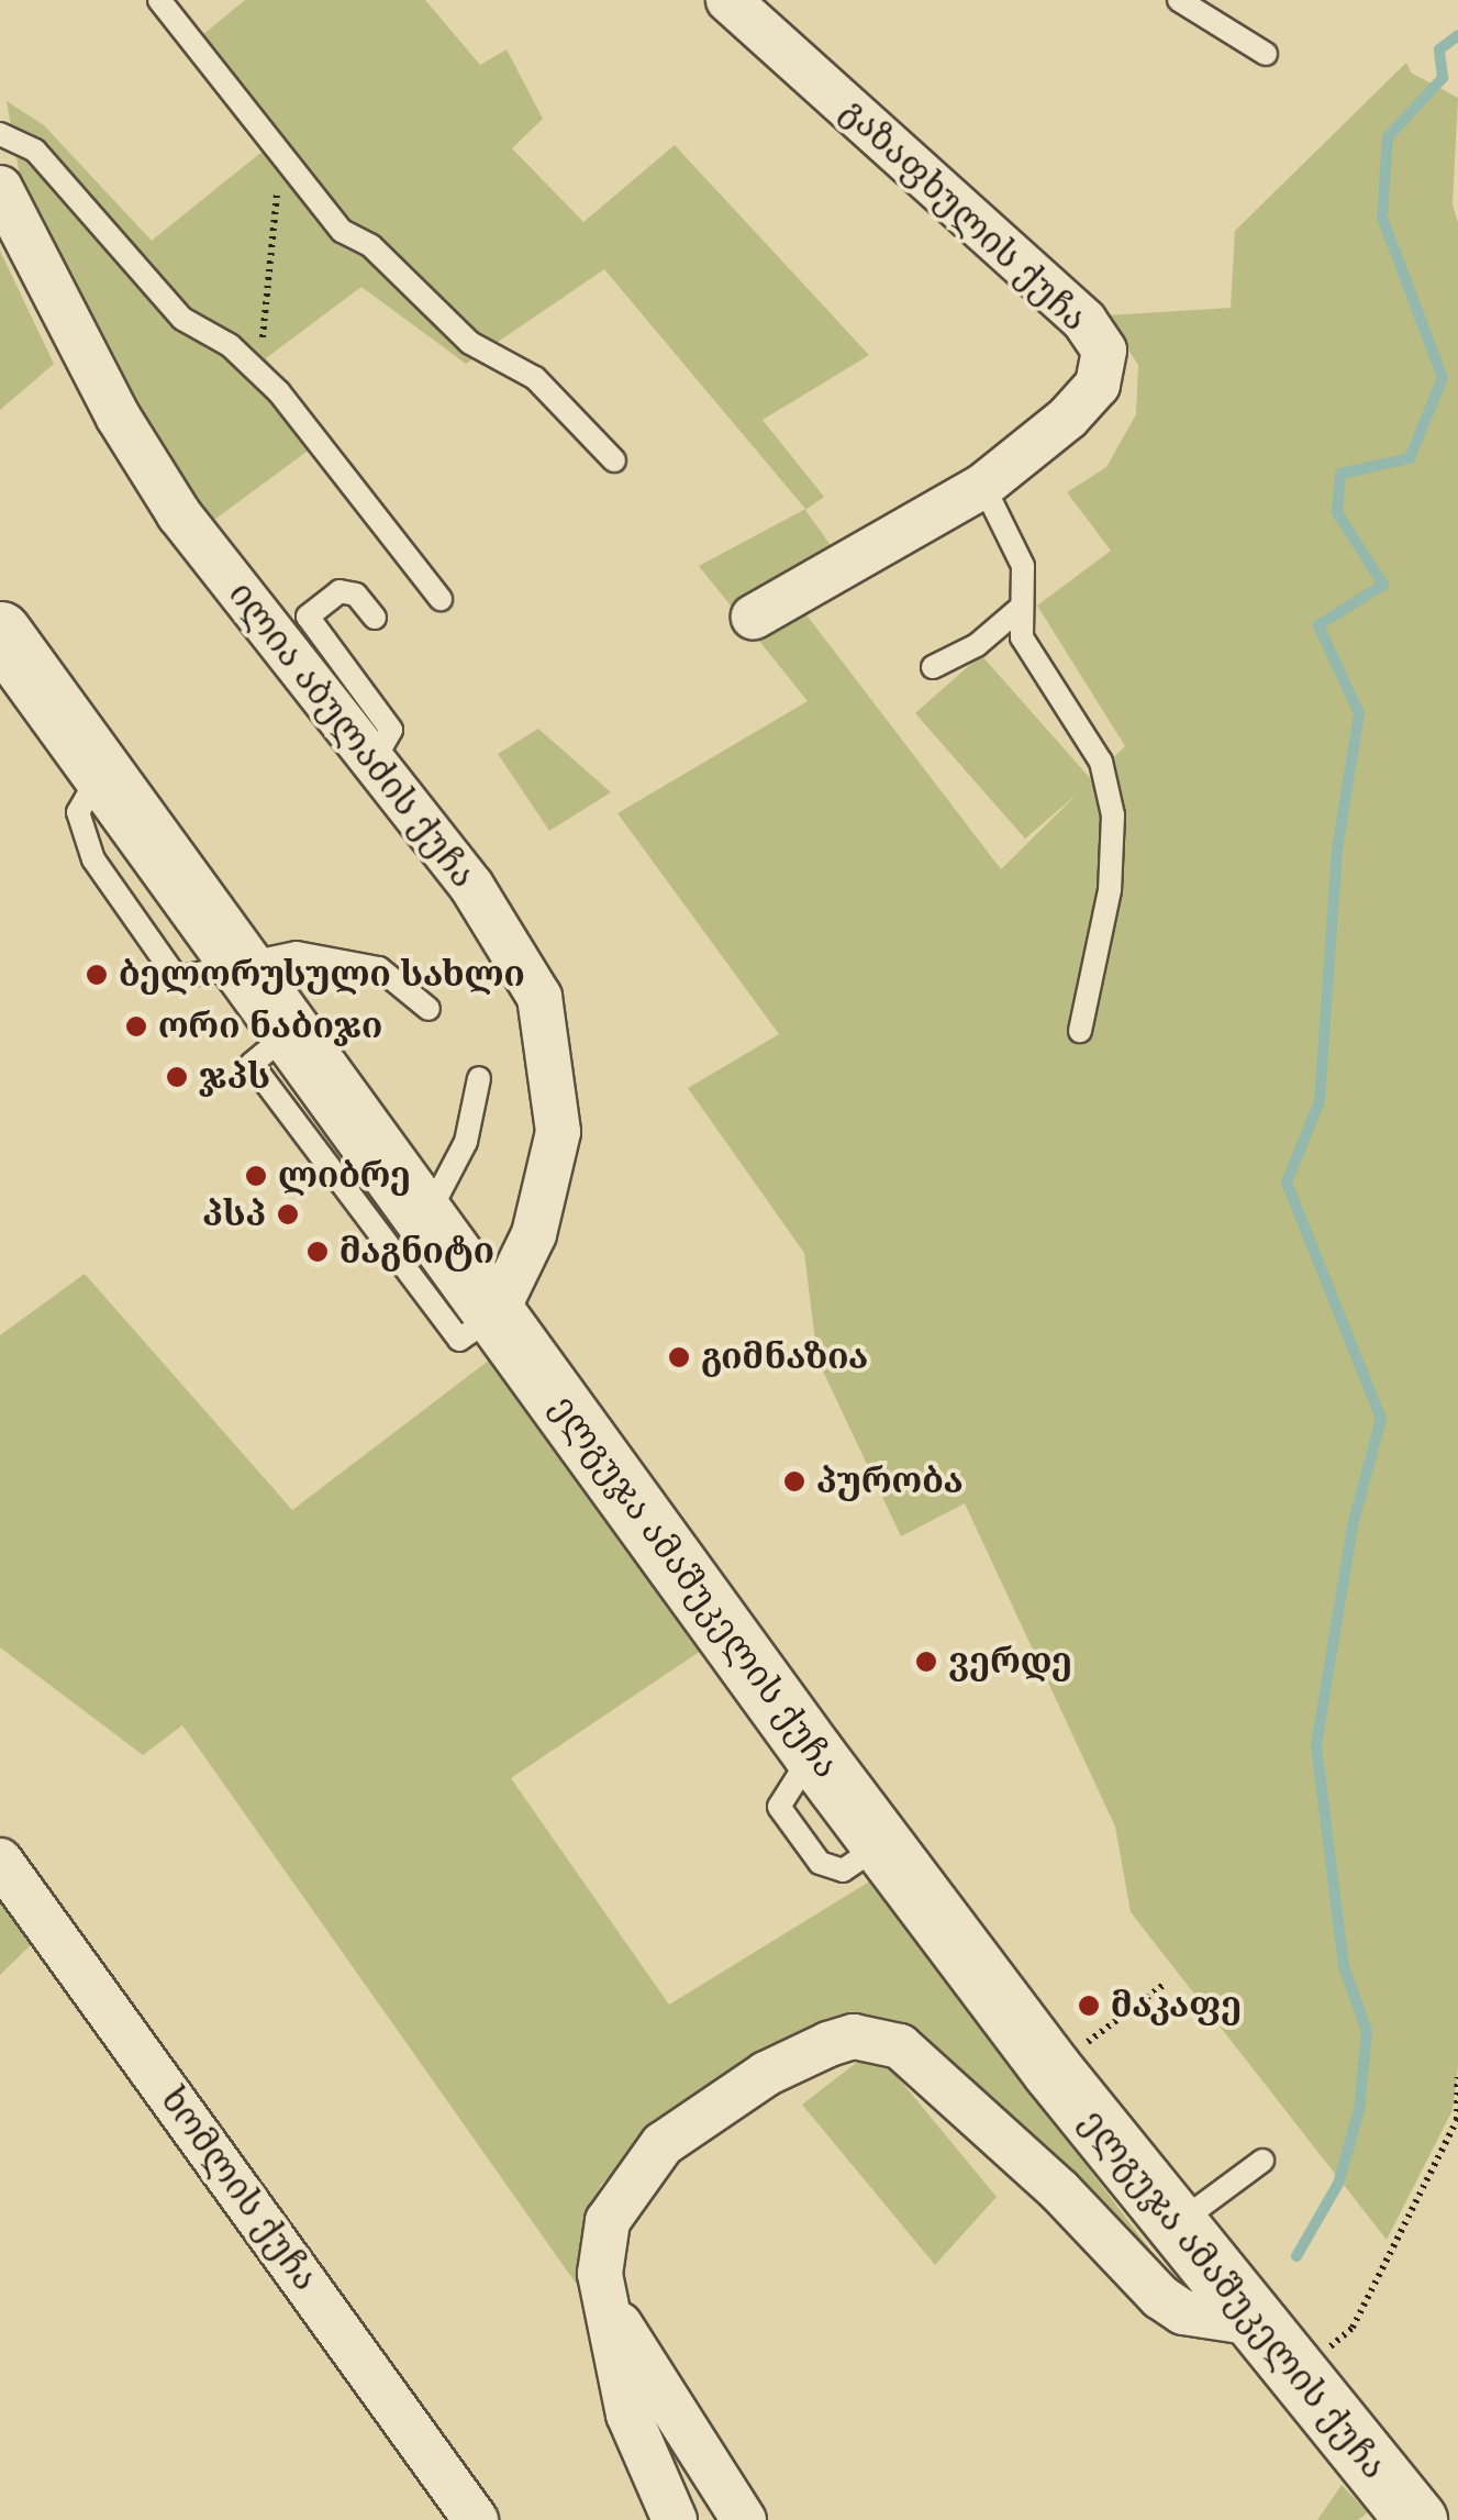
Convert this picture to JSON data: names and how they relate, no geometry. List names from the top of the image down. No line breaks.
{"streets":{"main road":["ელგუჯა ამაშუკელის ქუჩა"],"street":["გაზაფხულის ქუჩა","ილია აბულაძის ქუჩა","ხომლის ქუჩა"]},"crossings":[["ილია აბულაძის ქუჩა","ელგუჯა ამაშუკელის ქუჩა"]],"places":["ბელორუსული სახლი","ორი ნაბიჯი","ჯპს","ლიბრე","პსპ","მაგნიტი","გიმნაზია","პურობა","ვერდე","მაკაფე"]}
